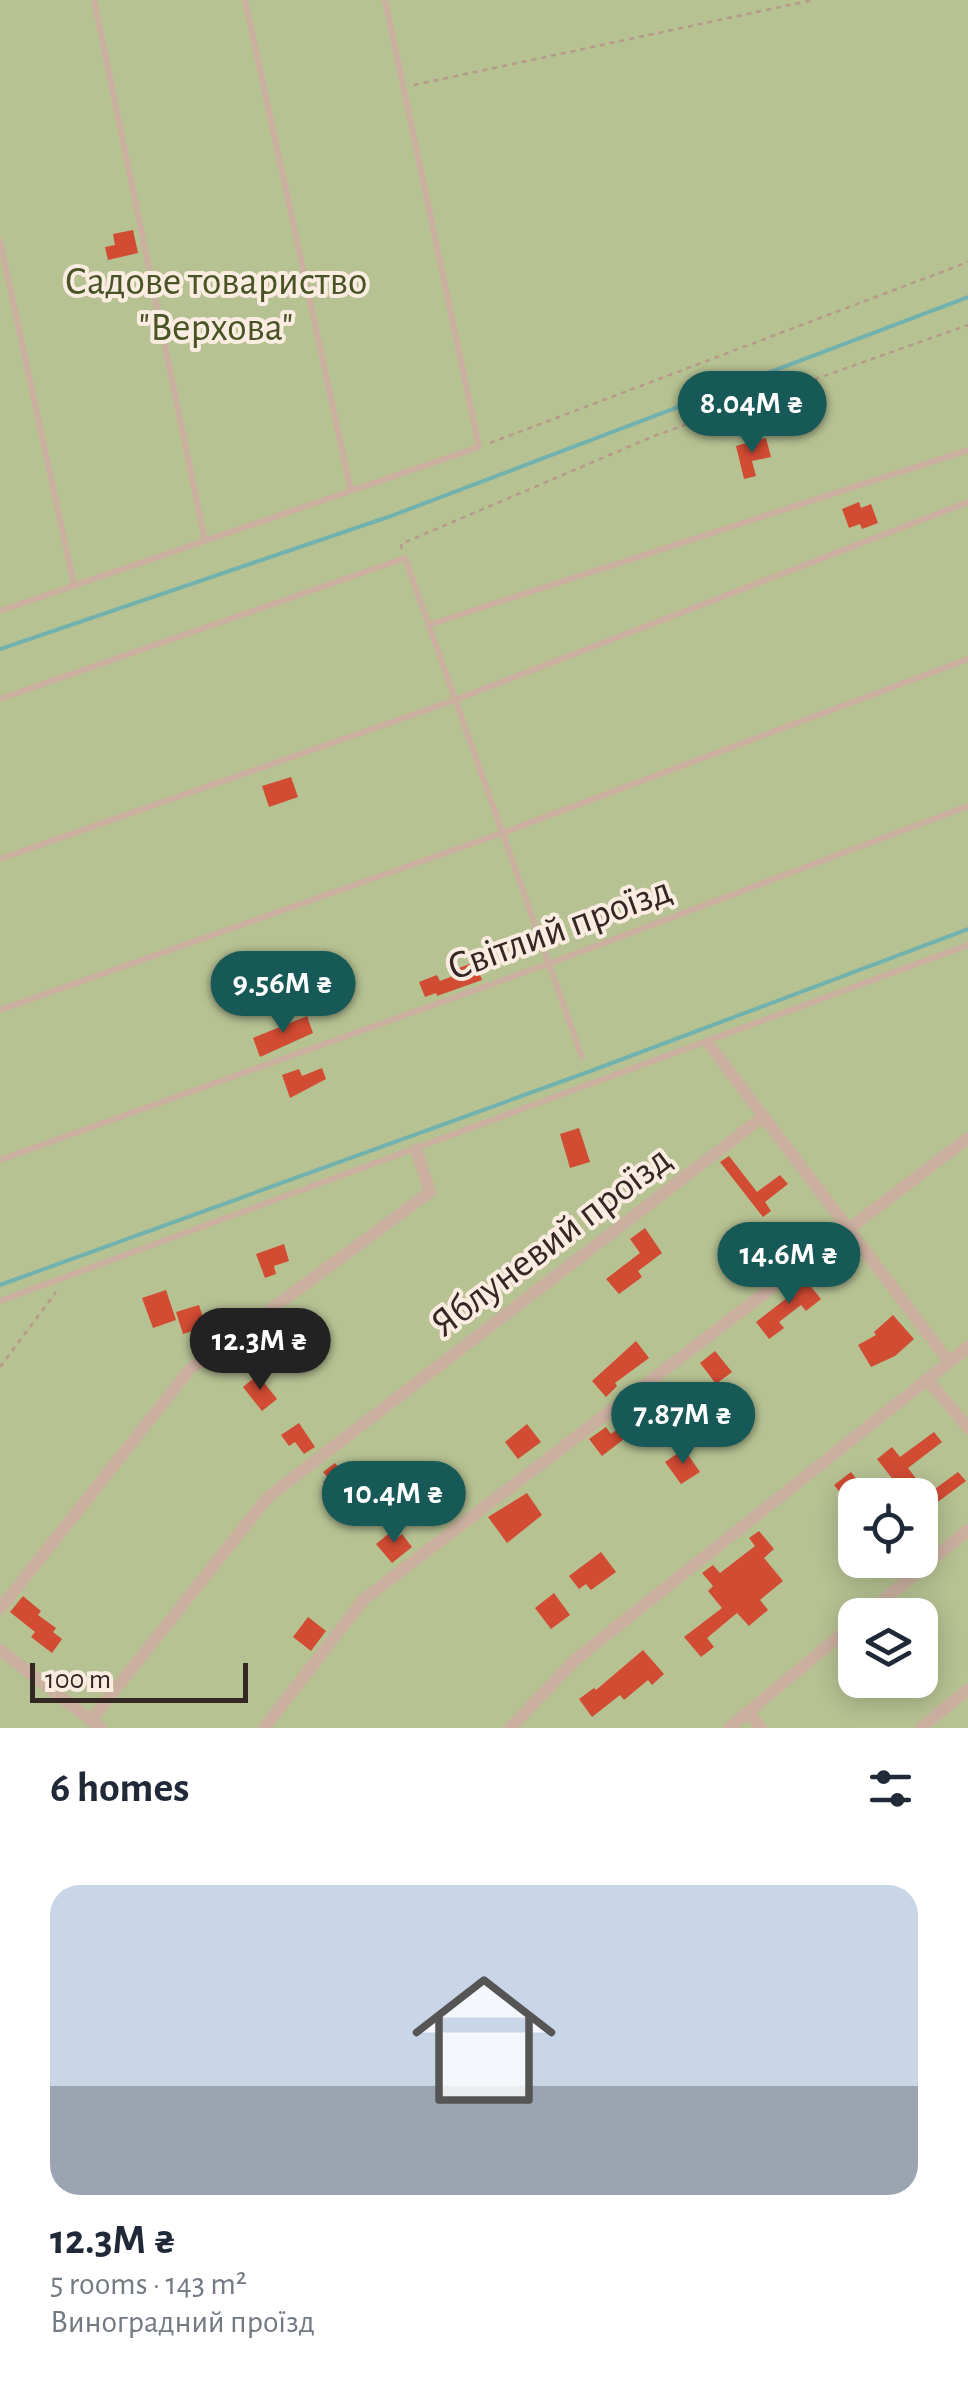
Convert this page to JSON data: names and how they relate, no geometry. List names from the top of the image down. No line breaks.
{"streets":{"street":["Яблуневий проїзд"],"lane":["Світлий проїзд"]},"parks":["Садове товариство \"Верхова\""],"scale_bar":"100 m","page":{"price":["8.04M ₴","9.56M ₴","14.6M ₴","12.3M ₴","7.87M ₴","10.4M ₴"],"scale":"100 m","heading":"6 homes","list":[{"name":"12.3M ₴","note":"5 rooms · 143 m² · Виноградний проїзд"}]}}
